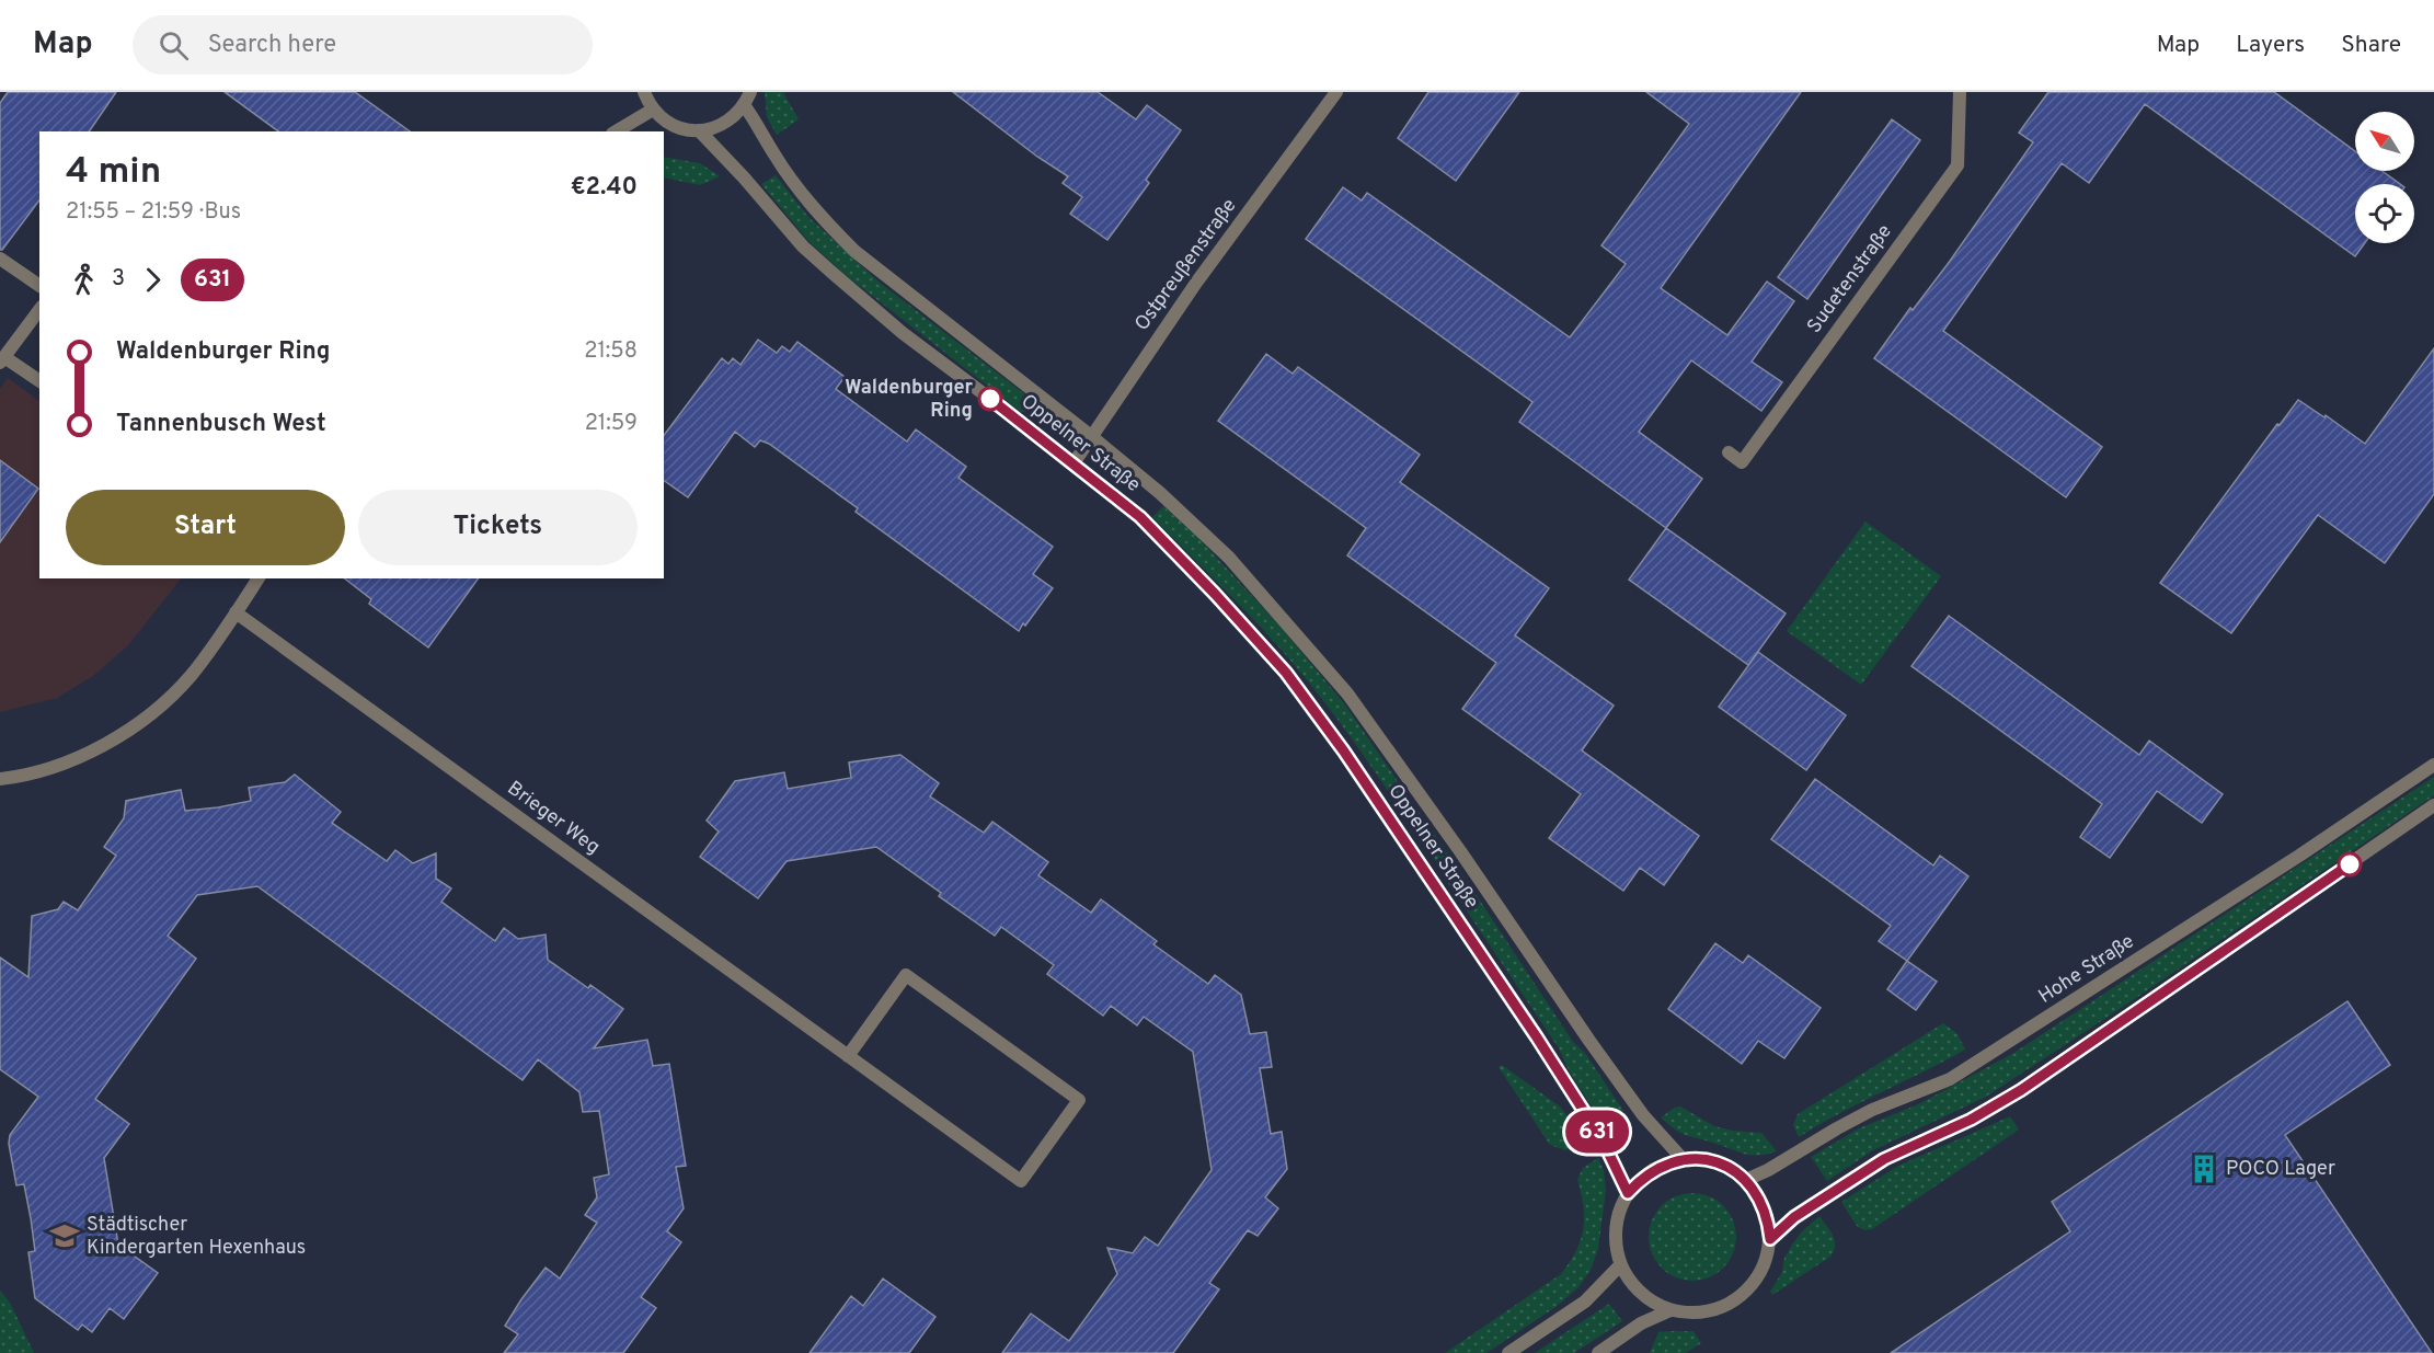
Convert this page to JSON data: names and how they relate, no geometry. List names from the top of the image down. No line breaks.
{"streets":{"street":["Ostpreußenstraße","Sudetenstraße","Oppelner Straße","Brieger Weg","Hohe Straße"]},"crossings":[["Ostpreußenstraße","Oppelner Straße"],["Oppelner Straße","Hohe Straße"]],"places":{"other":["Waldenburger Ring"],"building":["POCO Lager"],"school or university":["Städtischer Kindergarten Hexenhaus"]},"lines":["bus line 631"],"north":"top left","page":{"header":"Map","search":"Search here","nav":["Map","Layers","Share"],"on_map":"631","heading":["4 min","21:55 – 21:59 · Bus","€2.40"],"legs":["3","631"],"list":[{"name":"Waldenburger Ring","value":"21:58"},{"name":"Tannenbusch West","value":"21:59"}],"buttons":["Start","Tickets"]}}
